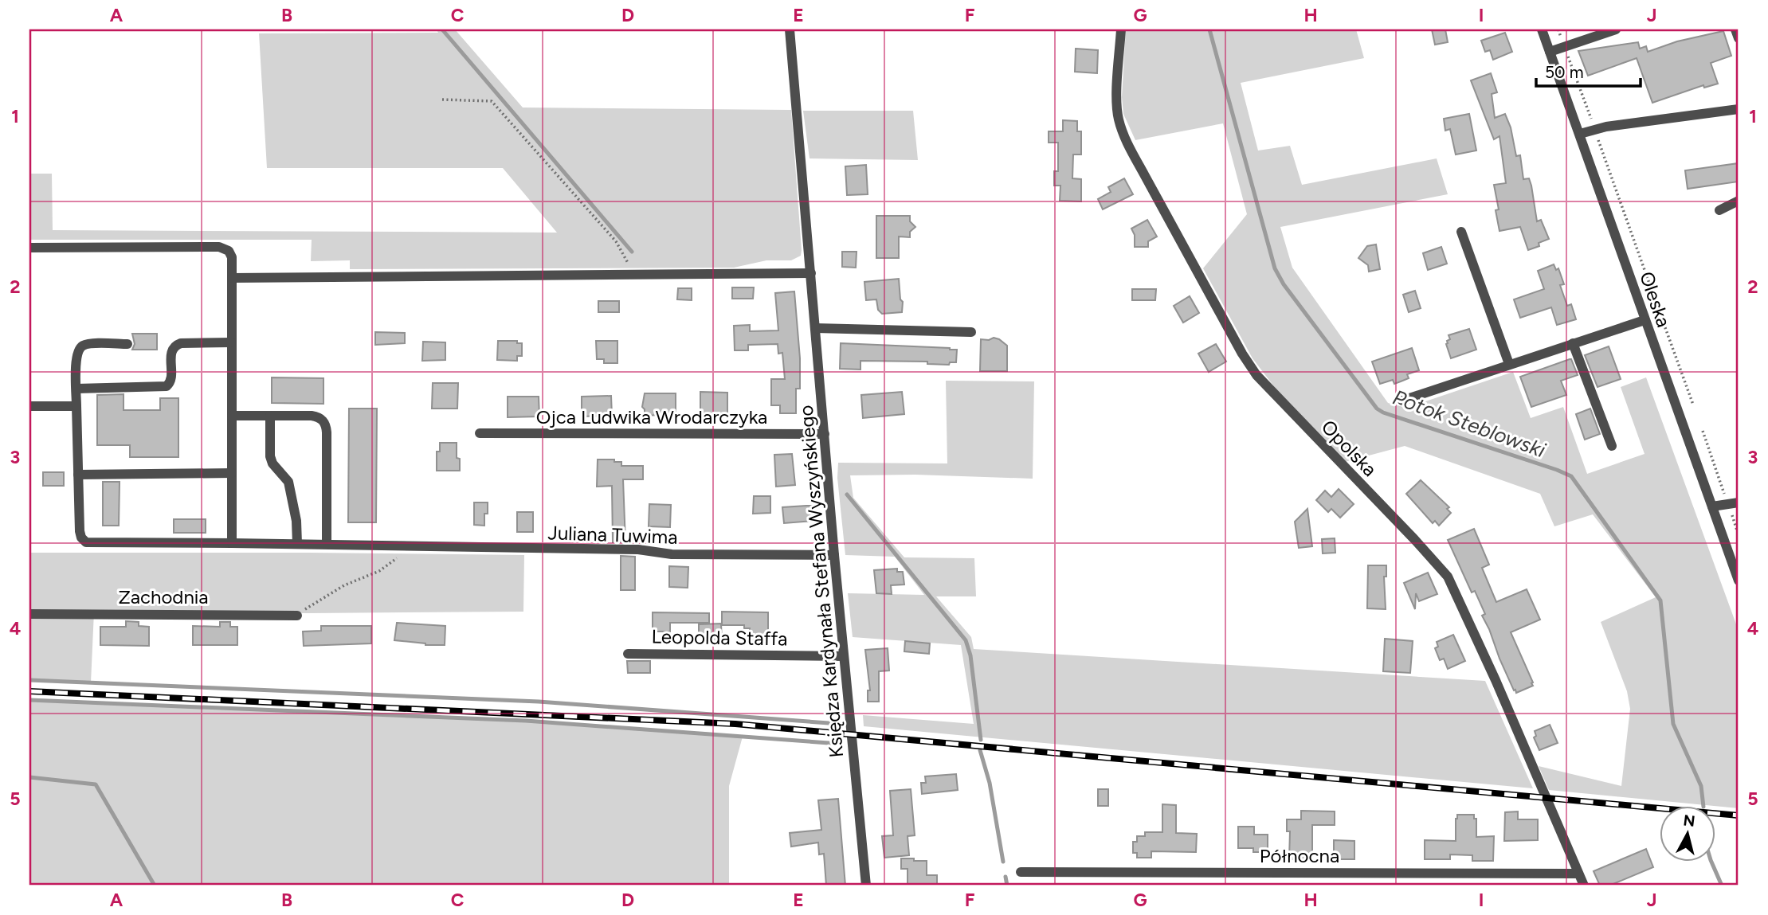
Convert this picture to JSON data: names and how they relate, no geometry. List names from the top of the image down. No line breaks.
{"streets":{"street":["Oleska","Ojca Ludwika Wrodarczyka","Opolska","Juliana Tuwima","Księdza Kardynała Stefana Wyszyńskiego","Zachodnia","Leopolda Staffa","Północna"]},"crossings":[["Ojca Ludwika Wrodarczyka","Księdza Kardynała Stefana Wyszyńskiego"],["Opolska","Północna"],["Juliana Tuwima","Księdza Kardynała Stefana Wyszyńskiego"],["Księdza Kardynała Stefana Wyszyńskiego","Leopolda Staffa"]],"water":["Potok Steblowski"],"scale_bar":"50 m","north":"top","grid":{"columns":["A","B","C","D","E","F","G","H","I","J"],"rows":["1","2","3","4","5"]}}
